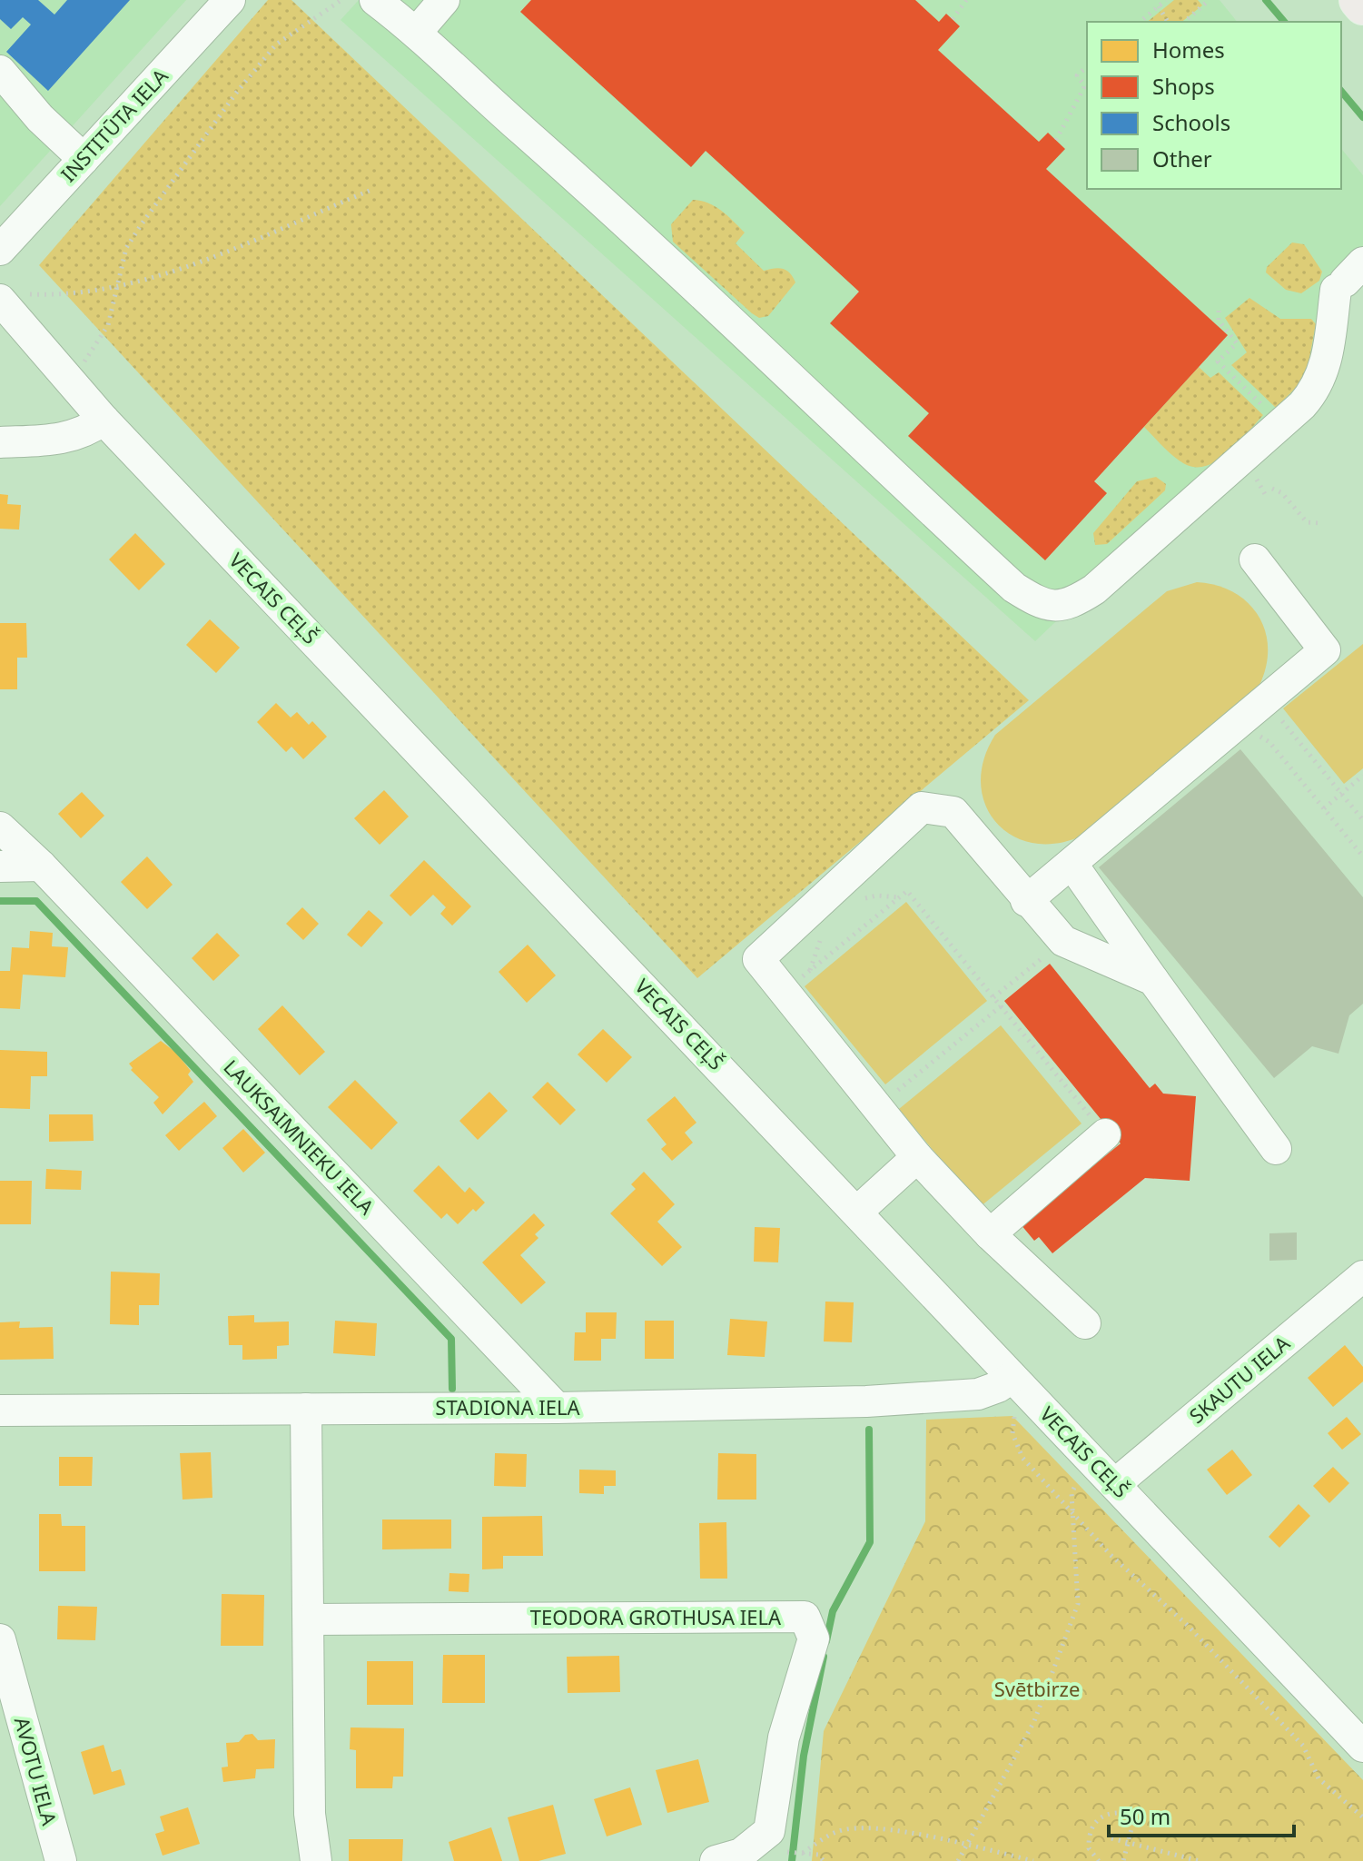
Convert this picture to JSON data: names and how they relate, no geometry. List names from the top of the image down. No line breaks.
{"streets":{"street":["INSTITŪTA IELA","VECAIS CEĻŠ","LAUKSAIMNIEKU IELA","SKAUTU IELA","STADIONA IELA","TEODORA GROTHUSA IELA","AVOTU IELA"]},"crossings":[["VECAIS CEĻŠ","SKAUTU IELA"],["VECAIS CEĻŠ","STADIONA IELA"],["LAUKSAIMNIEKU IELA","STADIONA IELA"]],"parks":["Svētbirze"],"legend":["Homes","Shops","Schools","Other"],"scale_bar":"50 m"}
